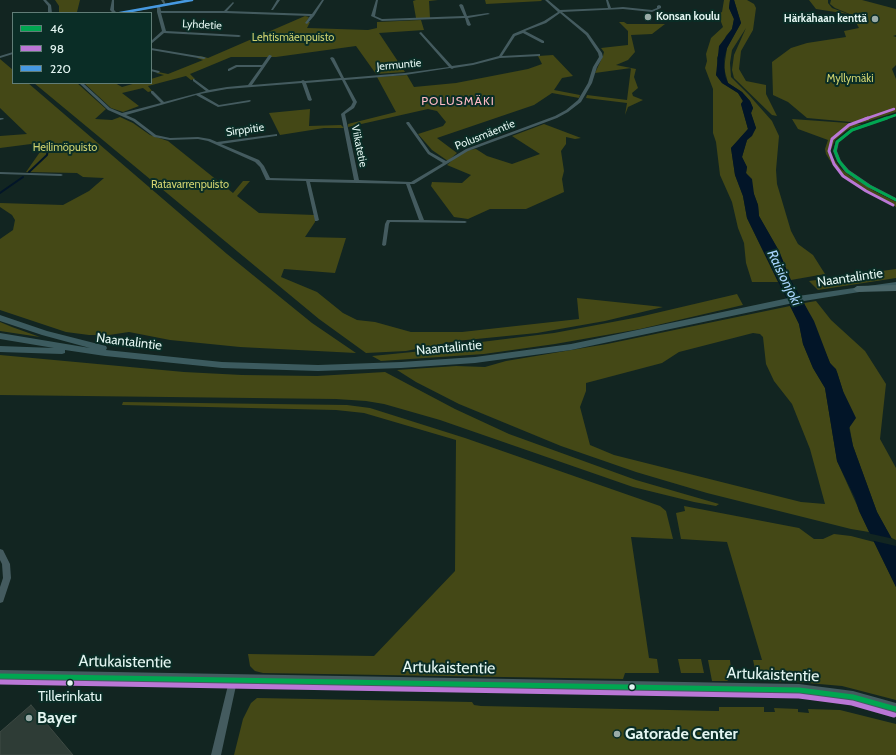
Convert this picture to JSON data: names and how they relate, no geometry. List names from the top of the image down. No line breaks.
{"streets":{"main road":["Naantalintie"],"street":["Lyhdetie","Jermuntie","Sirppitie","Polusmäentie","Viikatetie","Artukaistentie"]},"crossings":[["Jermuntie","Viikatetie"],["Sirppitie","Polusmäentie"],["Polusmäentie","Viikatetie"]],"districts":["POLUSMÄKI"],"water":["Raisionjoki"],"parks":["Lehtismäenpuisto","Myllymäki","Heilimöpuisto","Ratavarrenpuisto"],"places":["Konsan koulu","Härkähaan kenttä","Tillerinkatu","Bayer","Gatorade Center"],"lines":["transit line 220","transit line 98","transit line 46"],"legend":["46","98","220"]}
